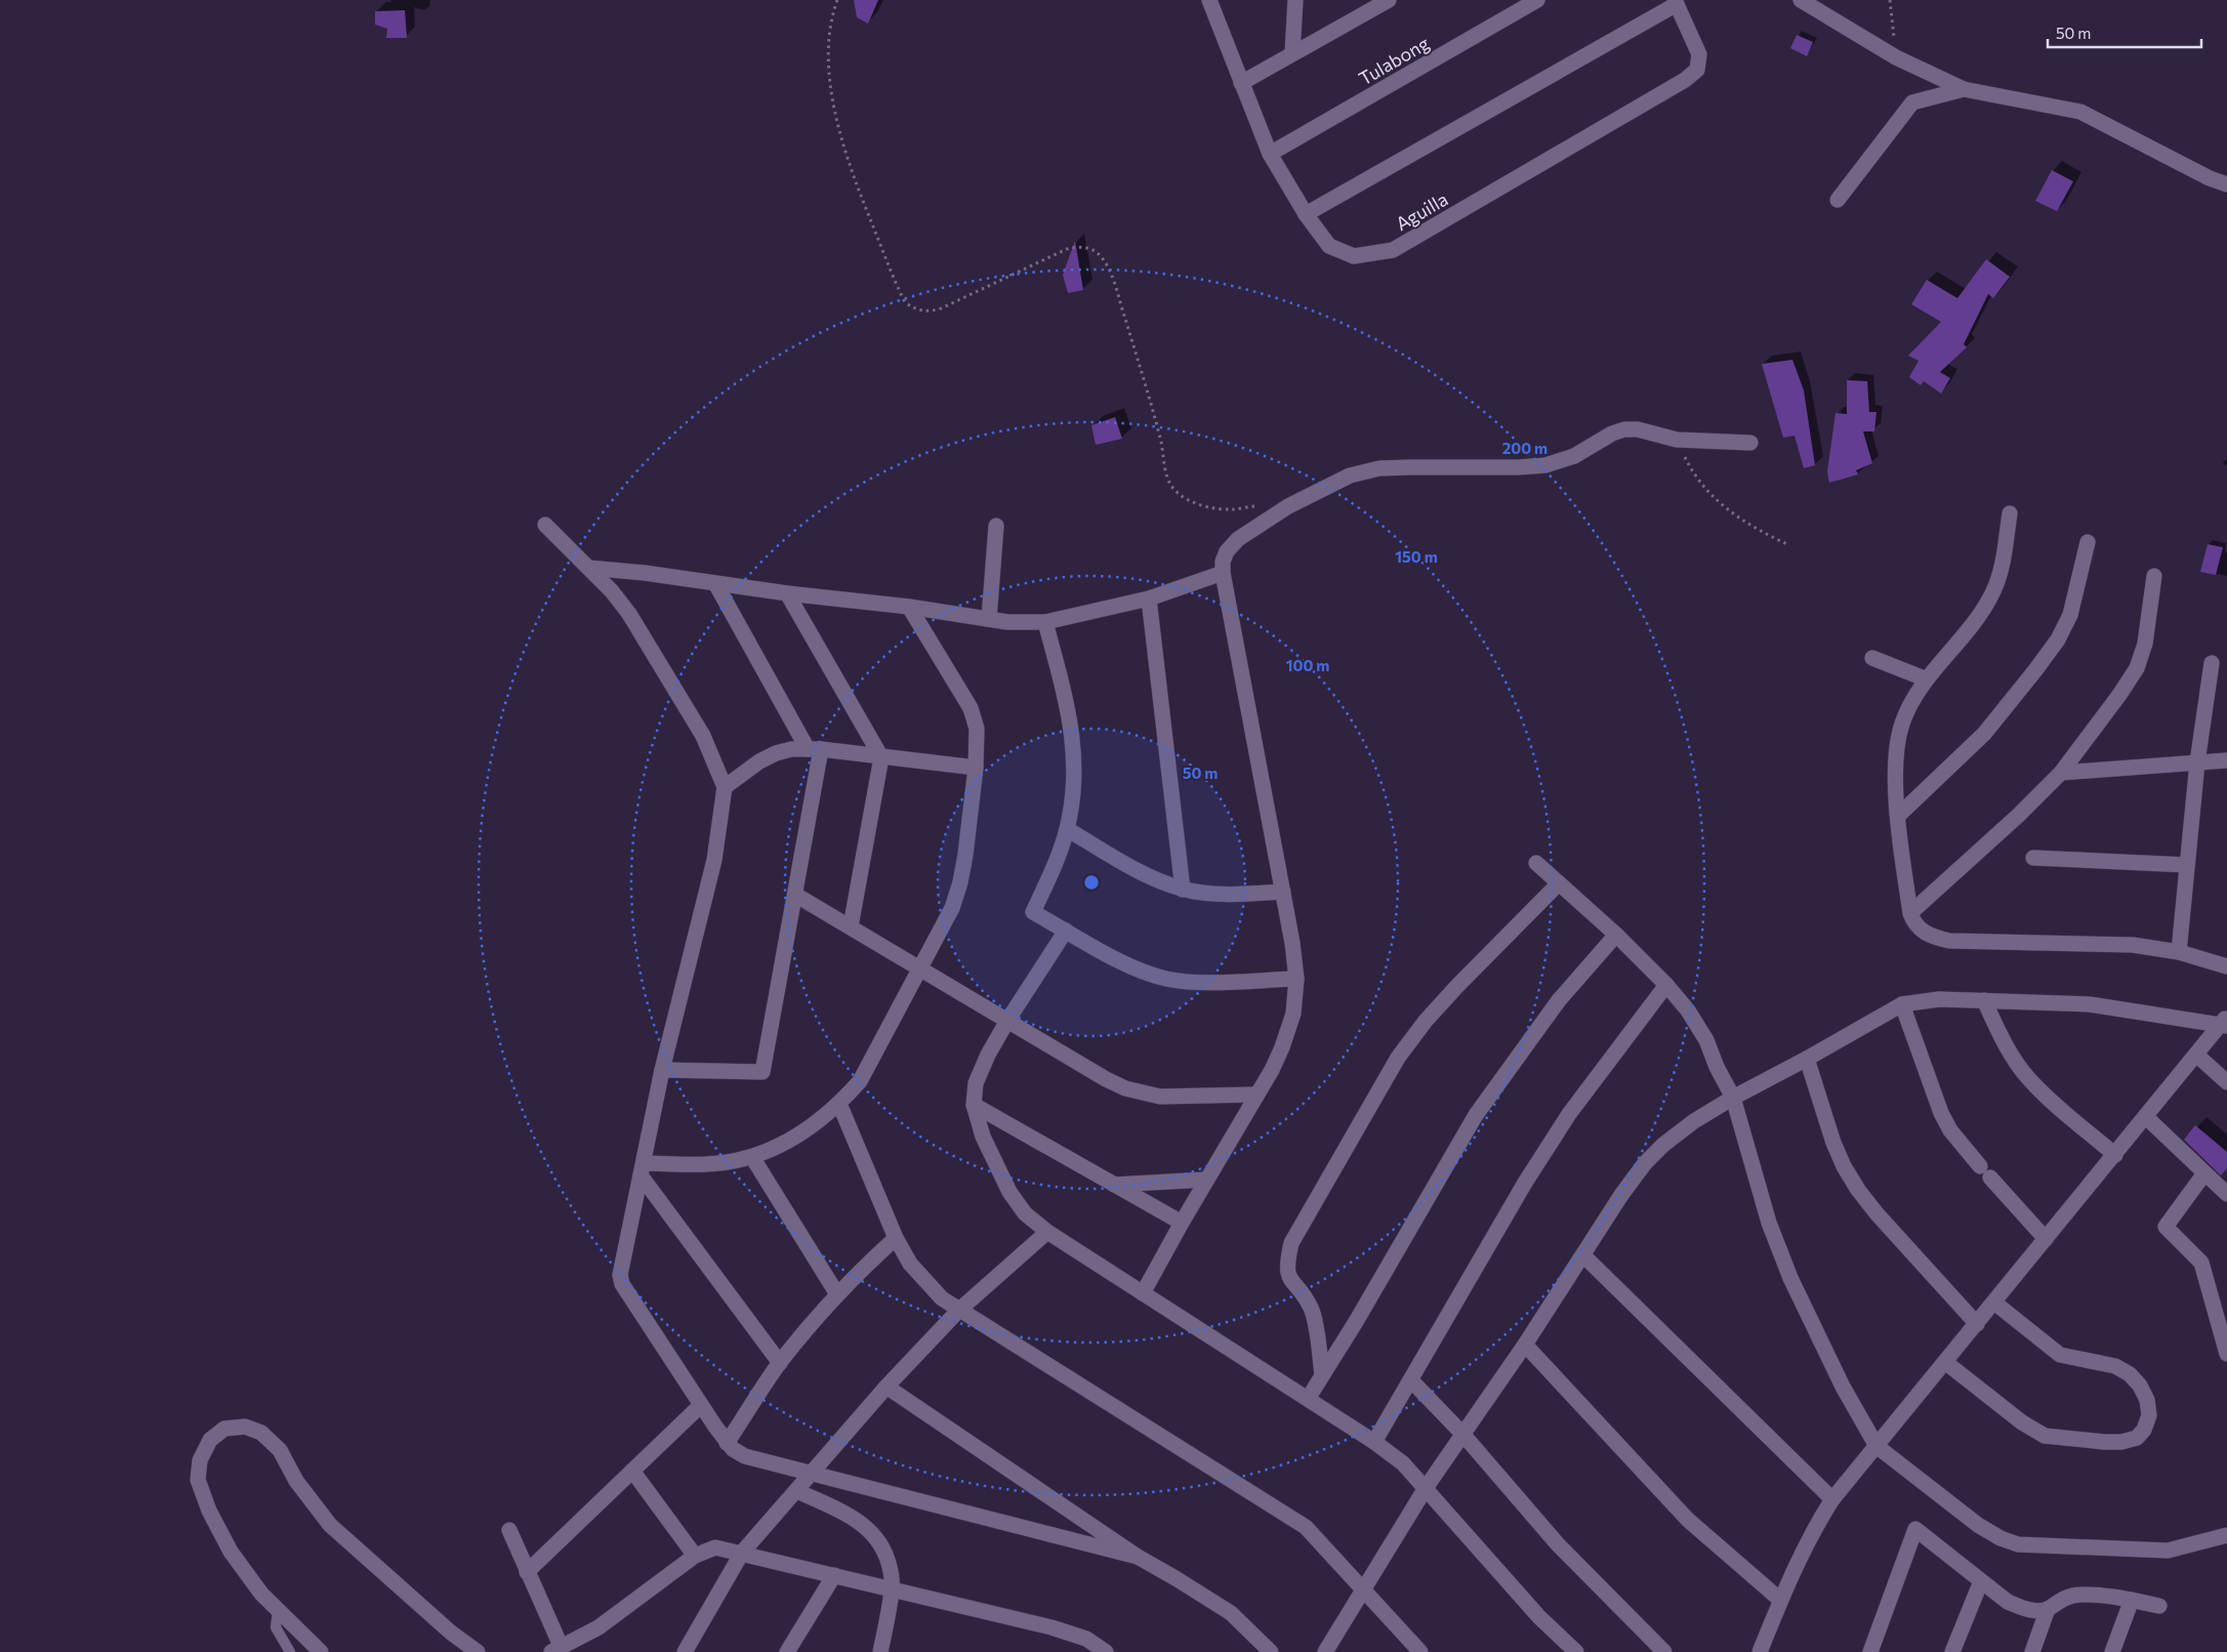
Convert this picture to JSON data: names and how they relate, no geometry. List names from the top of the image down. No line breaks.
{"streets":{"street":["Tulabong","Aguilla"]},"crossings":[["Tulabong","Aguilla"]],"scale_bar":"50 m","rings":["200 m","150 m","100 m","50 m"]}
